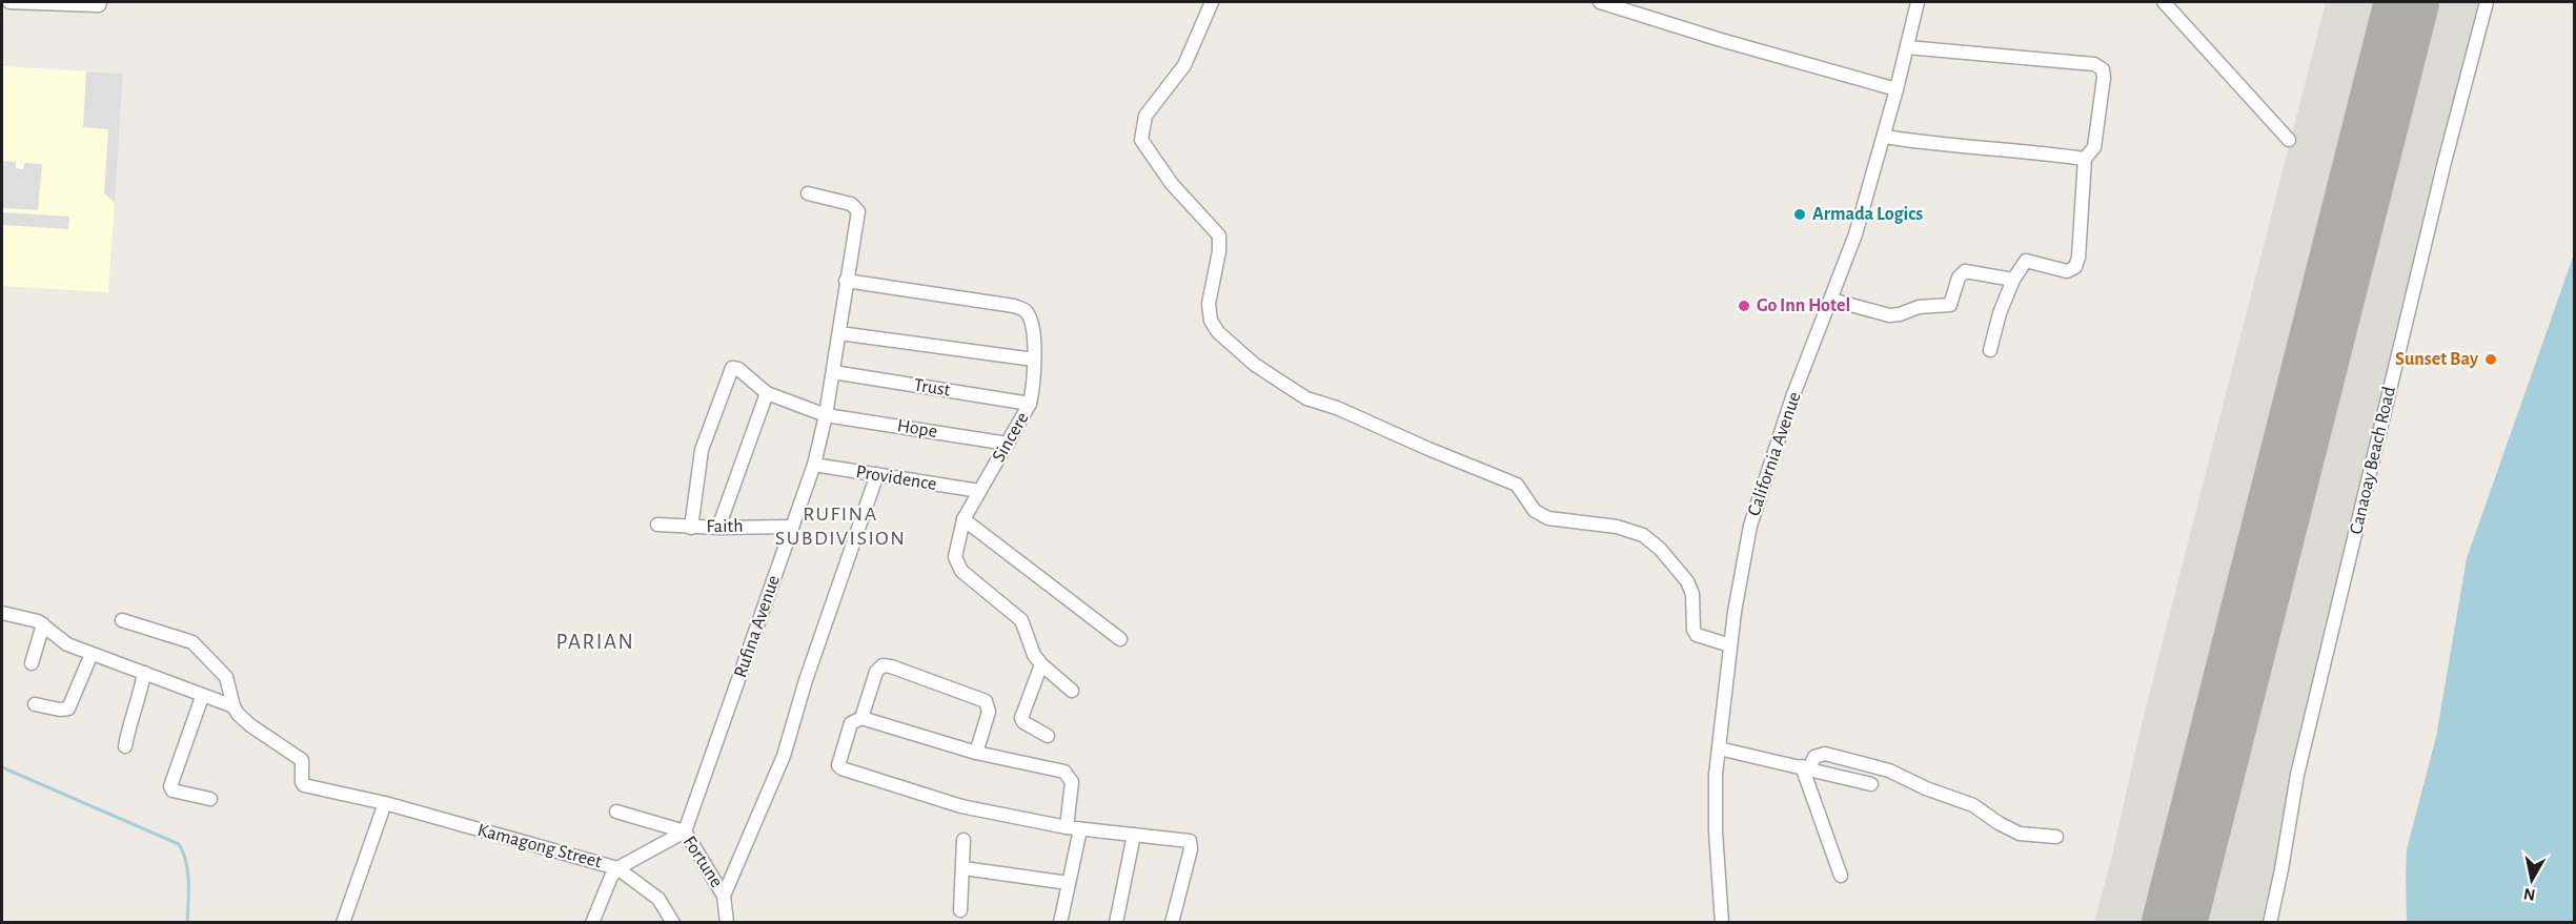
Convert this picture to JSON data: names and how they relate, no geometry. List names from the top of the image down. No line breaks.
{"streets":{"street":["Trust","Hope","Sincere","California Avenue","Canaoay Beach Road","Providence","Faith","Rufina Avenue","Kamagong Street","Fortune"]},"crossings":[["Trust","Sincere"],["Trust","Rufina Avenue"],["Hope","Sincere"],["Hope","Faith"],["Hope","Rufina Avenue"],["Sincere","Providence"],["Sincere","Rufina Avenue"],["Providence","Rufina Avenue"],["Faith","Rufina Avenue"],["Rufina Avenue","Fortune"]],"districts":["RUFINA SUBDIVISION","PARIAN"],"places":["Armada Logics","Go Inn Hotel","Sunset Bay"],"north":"bottom"}
